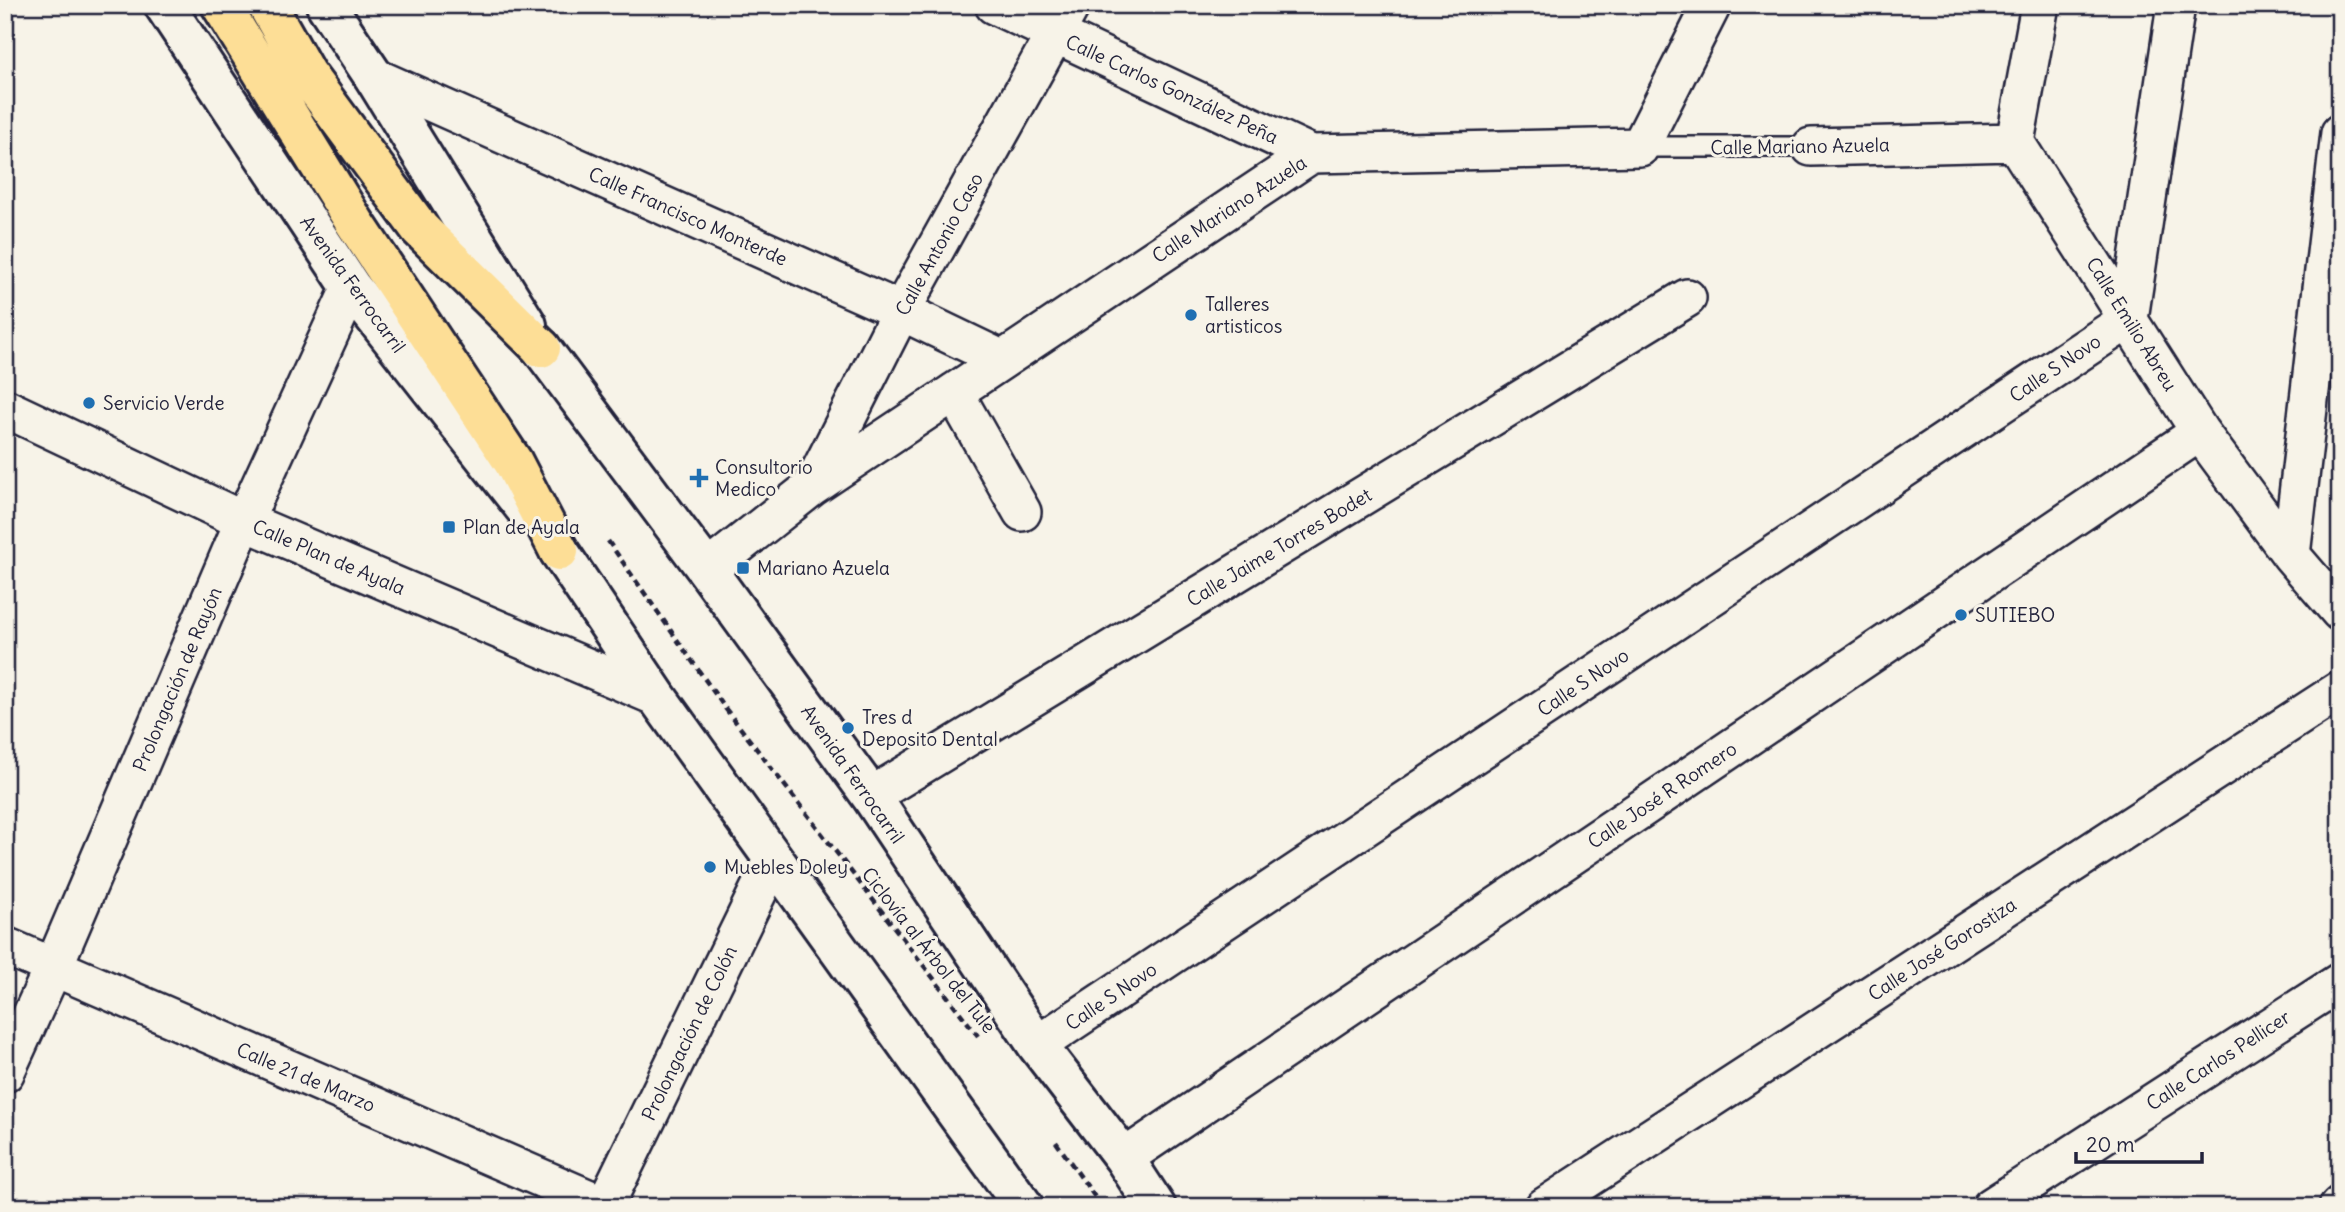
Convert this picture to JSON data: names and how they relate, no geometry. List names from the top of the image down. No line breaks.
{"streets":{"main road":["Avenida Ferrocarril"],"street":["Calle Carlos González Peña","Calle Mariano Azuela","Calle Francisco Monterde","Calle Antonio Caso","Calle Emilio Abreu","Calle S Novo","Calle Jaime Torres Bodet","Calle Plan de Ayala","Prolongación de Rayón","Calle José R Romero","Calle José Gorostiza","Prolongación de Colón","Calle Carlos Pellicer","Calle 21 de Marzo"],"path":["Ciclovía al Árbol del Tule"]},"crossings":[["Calle Carlos González Peña","Calle Mariano Azuela"],["Calle Carlos González Peña","Calle Antonio Caso"],["Calle Mariano Azuela","Calle Francisco Monterde"],["Calle Mariano Azuela","Calle Antonio Caso"],["Calle Mariano Azuela","Avenida Ferrocarril"],["Calle Mariano Azuela","Calle Emilio Abreu"],["Calle Francisco Monterde","Calle Antonio Caso"],["Calle Francisco Monterde","Avenida Ferrocarril"],["Avenida Ferrocarril","Calle S Novo"],["Avenida Ferrocarril","Calle Jaime Torres Bodet"],["Avenida Ferrocarril","Calle Plan de Ayala"],["Avenida Ferrocarril","Prolongación de Rayón"],["Avenida Ferrocarril","Calle José R Romero"],["Avenida Ferrocarril","Prolongación de Colón"],["Calle Emilio Abreu","Calle S Novo"],["Calle Emilio Abreu","Calle José R Romero"],["Calle Plan de Ayala","Prolongación de Rayón"],["Prolongación de Rayón","Calle 21 de Marzo"],["Prolongación de Colón","Calle 21 de Marzo"]],"places":{"other":["Talleres artisticos","Servicio Verde","SUTIEBO","Tres d Deposito Dental","Muebles Doley"],"health":["Consultorio Medico"],"transit":["Plan de Ayala","Mariano Azuela"]},"scale_bar":"20 m"}
